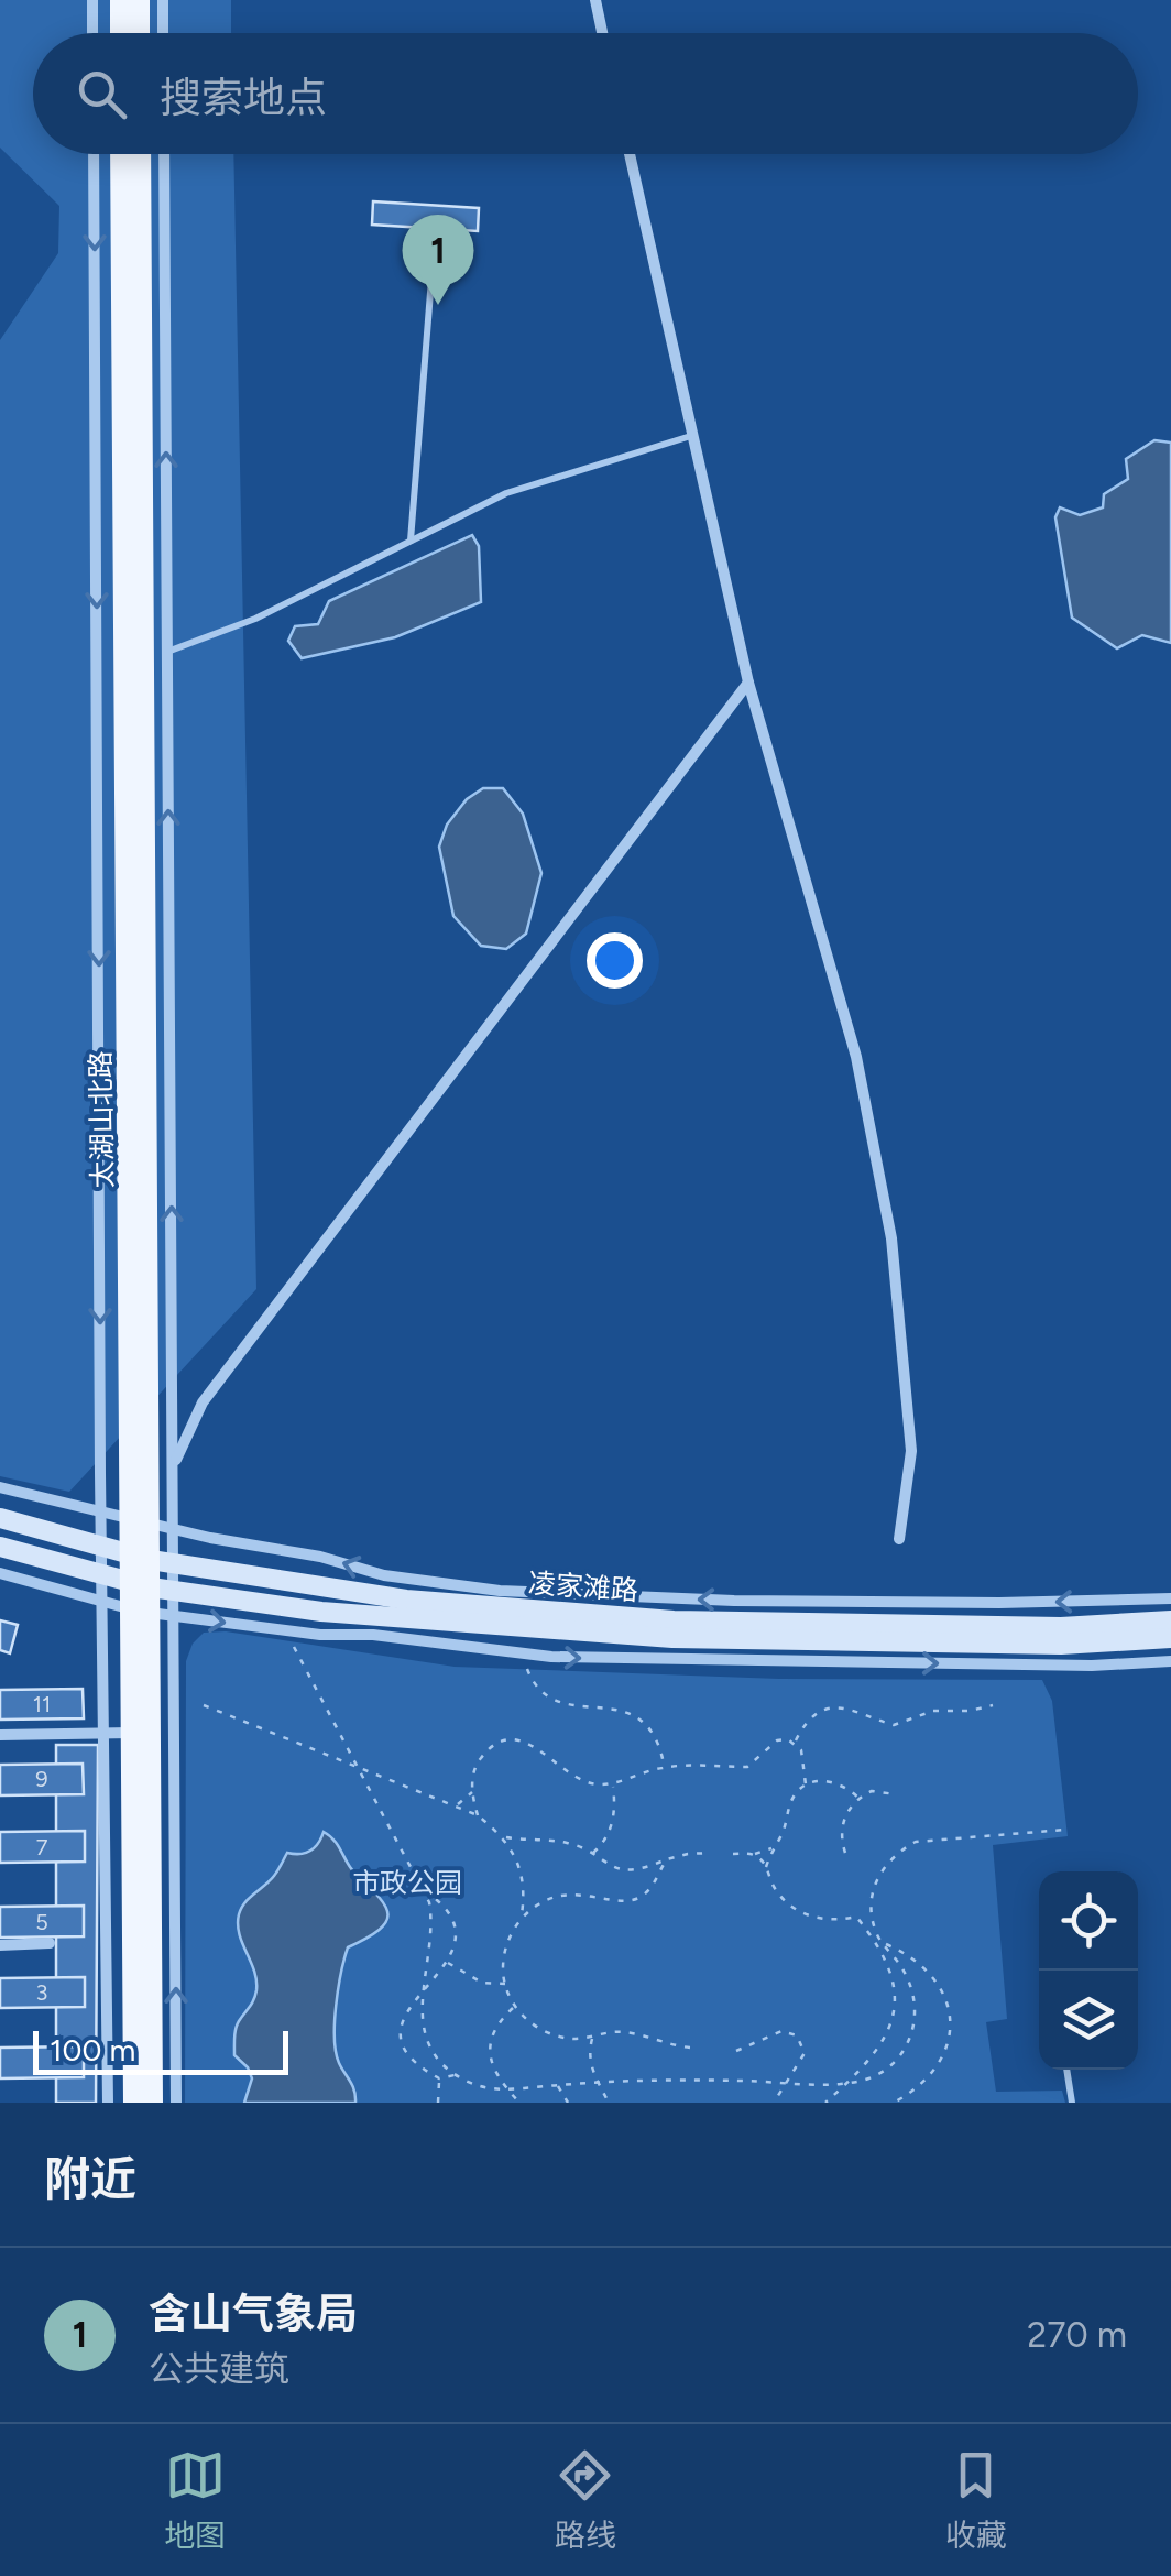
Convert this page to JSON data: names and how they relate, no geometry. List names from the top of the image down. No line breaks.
{"streets":{"main road":["太湖山北路","凌家滩路"]},"crossings":[["太湖山北路","凌家滩路"]],"parks":["市政公园"],"house_numbers":["11","9","7","5","3"],"scale_bar":"100 m","page":{"search":"搜索地点","pins":"1","scale":"100 m","heading":"附近","list":[{"mark":"1","name":"含山气象局","note":"公共建筑","value":"270 m"}],"nav":["地图","路线","收藏"]}}
